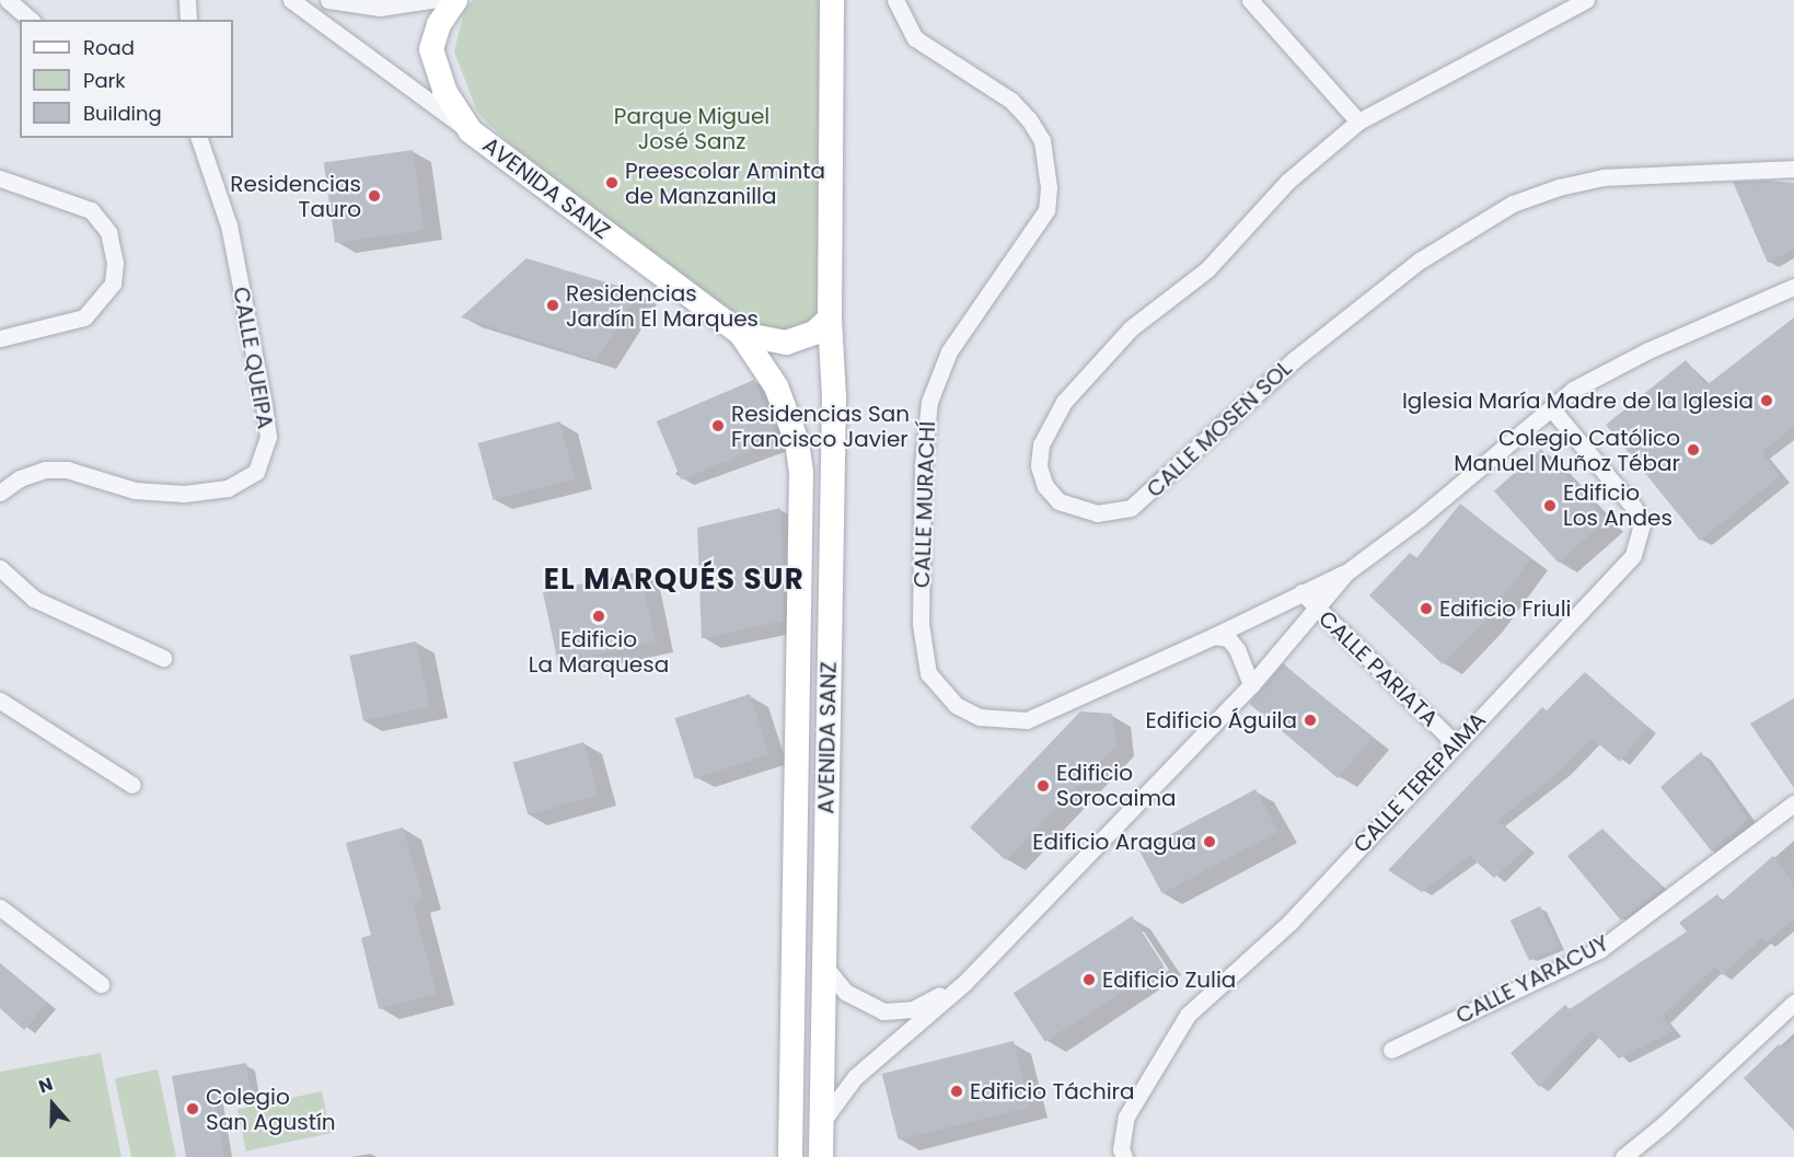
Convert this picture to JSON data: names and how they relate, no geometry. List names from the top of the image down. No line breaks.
{"streets":{"street":["AVENIDA SANZ","CALLE QUEIPA","CALLE MOSEN SOL","CALLE MURACHÍ","CALLE PARIATA","CALLE TEREPAIMA","CALLE YARACUY"]},"crossings":[["CALLE MURACHÍ","CALLE PARIATA"],["CALLE PARIATA","CALLE TEREPAIMA"]],"districts":["EL MARQUÉS SUR"],"parks":["Parque Miguel José Sanz"],"places":["Preescolar Aminta de Manzanilla","Residencias Tauro","Residencias Jardín El Marques","Iglesia María Madre de la Iglesia","Residencias San Francisco Javier","Colegio Católico Manuel Muñoz Tébar","Edificio Los Andes","Edificio Friuli","Edificio La Marquesa","Edificio Águila","Edificio Sorocaima","Edificio Aragua","Edificio Zulia","Edificio Táchira","Colegio San Agustín"],"legend":["Road","Park","Building"],"north":"top"}
